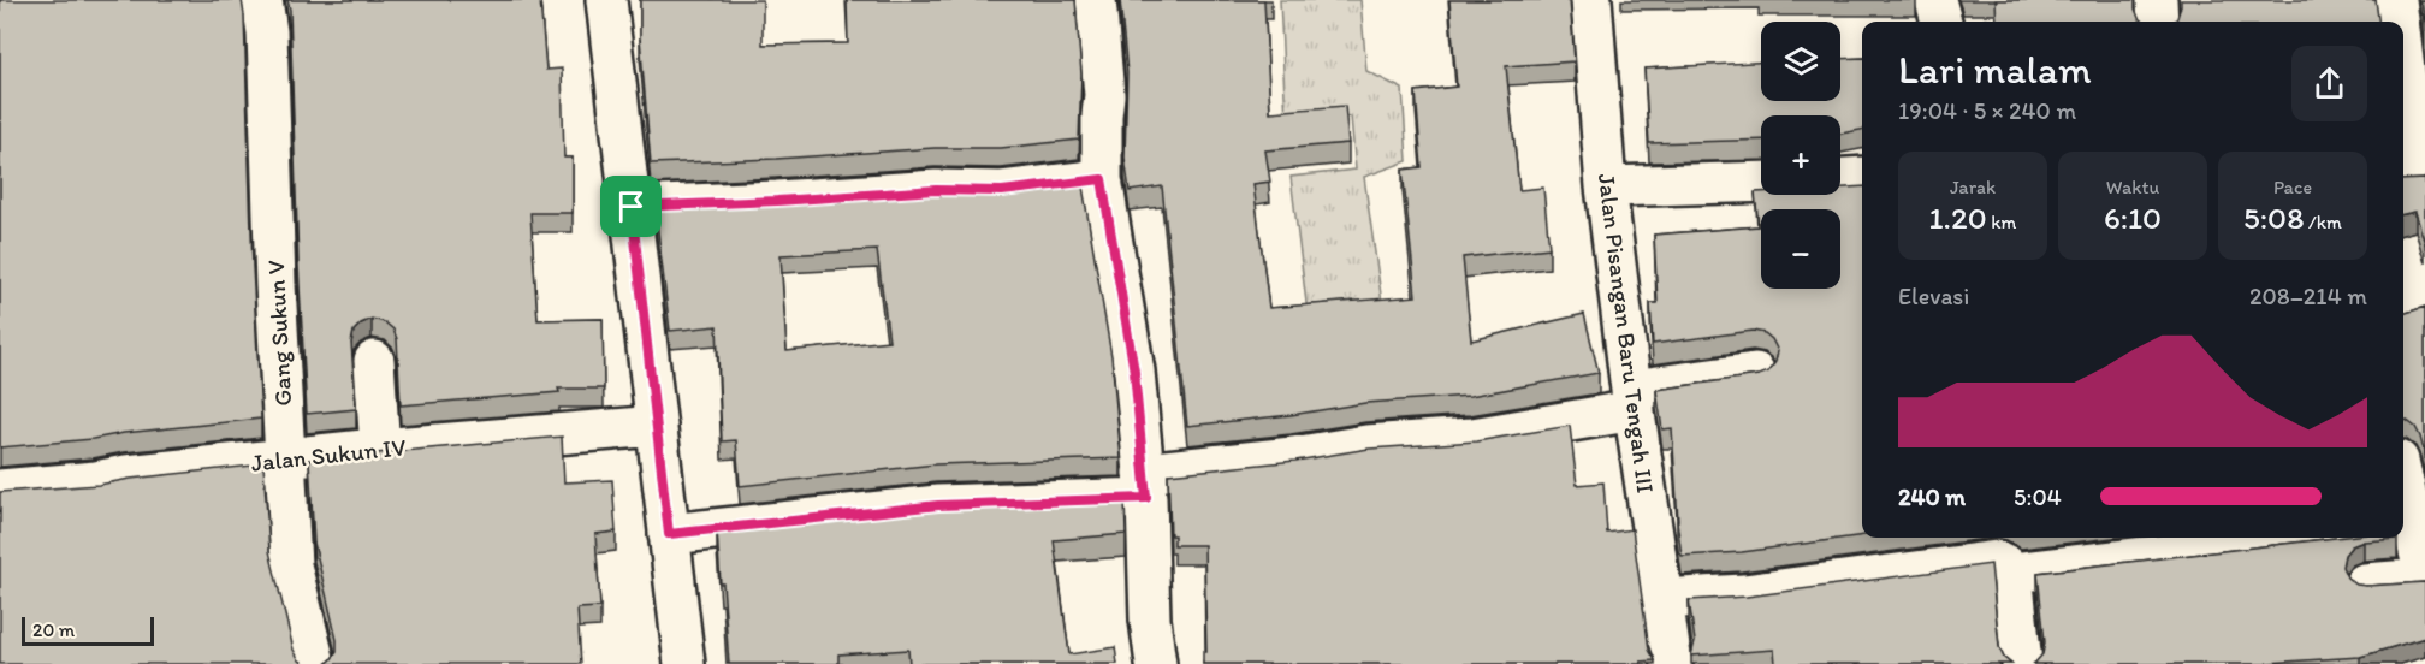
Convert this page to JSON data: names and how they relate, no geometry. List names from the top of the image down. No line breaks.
{"streets":{"street":["Gang Sukun V","Jalan Pisangan Baru Tengah III","Jalan Sukun IV"]},"crossings":[["Gang Sukun V","Jalan Sukun IV"]],"scale_bar":"20 m","page":{"map_buttons":["+","−"],"heading":["Lari malam","19:04 · 5 × 240 m"],"stats":[["Jarak","1.20 km"],["Waktu","6:10"],["Pace","5:08 /km"]],"chart":["Elevasi","208–214 m"],"list":[{"name":"240 m","note":"5:04"}],"scale":"20 m"}}
